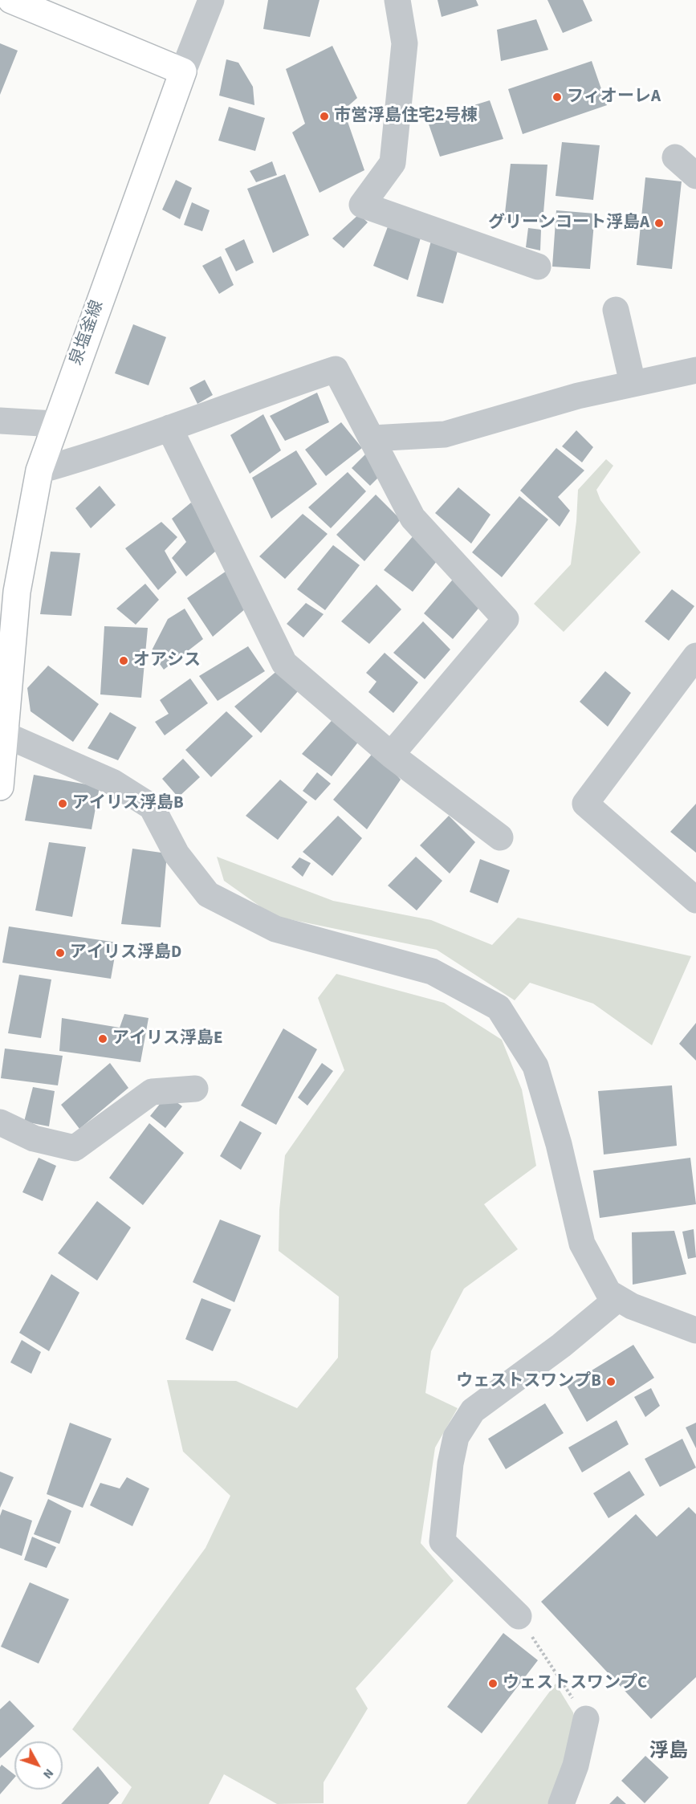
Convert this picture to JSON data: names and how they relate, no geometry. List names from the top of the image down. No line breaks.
{"streets":{"main road":["泉塩釜線"]},"districts":["浮島"],"places":["フィオーレA","市営浮島住宅2号棟","グリーンコート浮島A","オアシス","アイリス浮島B","アイリス浮島D","アイリス浮島E","ウェストスワンプB","ウェストスワンプC"],"north":"bottom right"}
